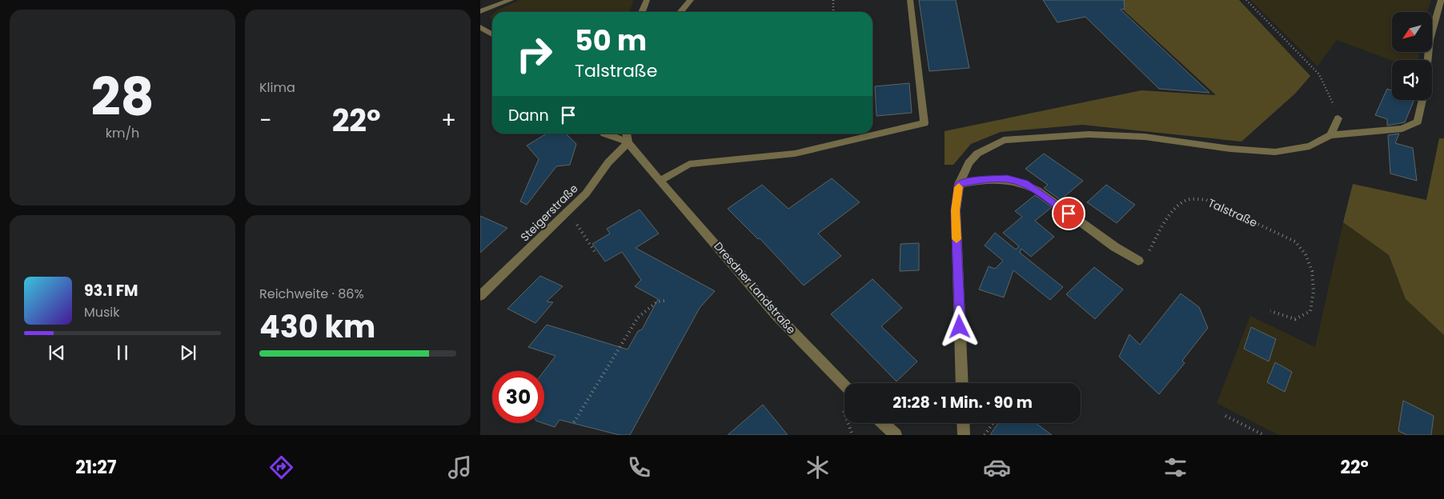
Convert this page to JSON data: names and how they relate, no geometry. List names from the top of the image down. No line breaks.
{"streets":{"street":["Steigerstraße","Dresdner Landstraße"],"path":["Talstraße"]},"crossings":[["Steigerstraße","Dresdner Landstraße"]],"north":"bottom left","page":{"tile":[["28","km/h"],"Klima",["Reichweite · 86%","430 km"]],"turn":["50 m","Talstraße"],"then":"Dann","heat":["−","22°","+"],"song":["93.1 FM","Musik"],"limit":"30","trip":"21:28 · 1 Min. · 90 m","tabs":["21:27","22°"]}}
